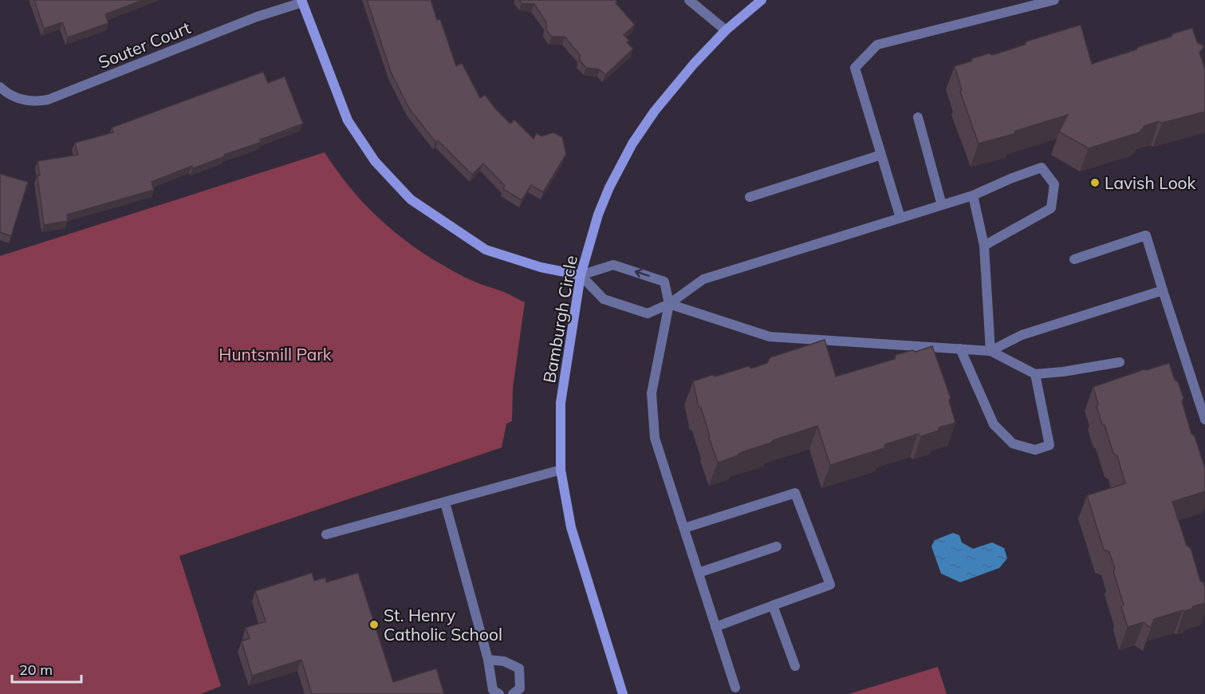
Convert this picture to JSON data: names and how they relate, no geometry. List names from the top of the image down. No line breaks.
{"streets":{"street":["Souter Court","Bamburgh Circle"]},"parks":["Huntsmill Park"],"places":["Lavish Look","St. Henry Catholic School"],"scale_bar":"20 m"}
